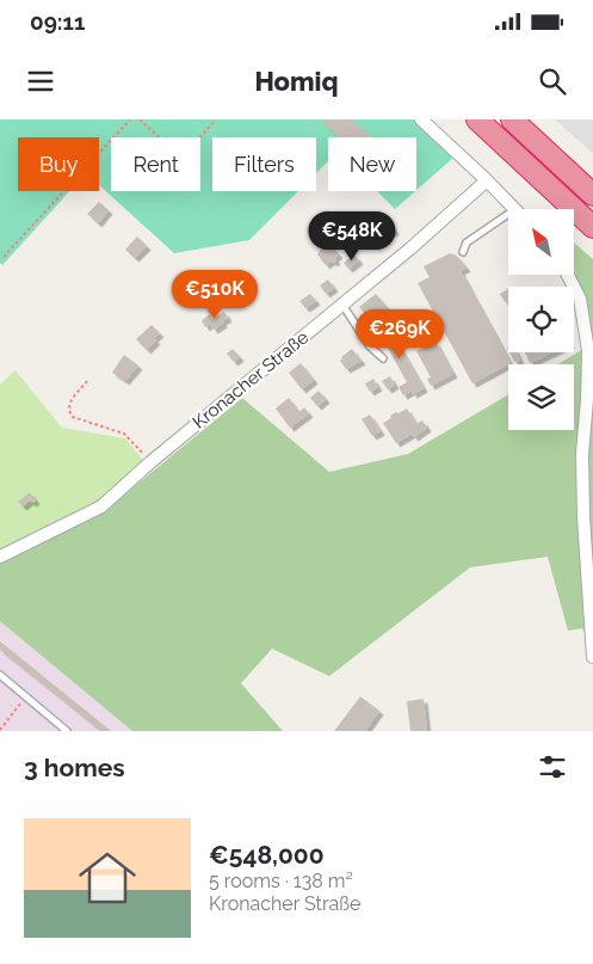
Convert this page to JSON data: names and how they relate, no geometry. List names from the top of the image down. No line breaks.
{"streets":{"street":["Kronacher Straße"]},"north":"top left","page":{"status":"09:11","header":"Homiq","chip":["Buy","Rent","Filters","New"],"price":["€548K","€510K","€269K"],"heading":"3 homes","list":[{"name":"€548,000","note":"5 rooms · 138 m² · Kronacher Straße"}]}}
